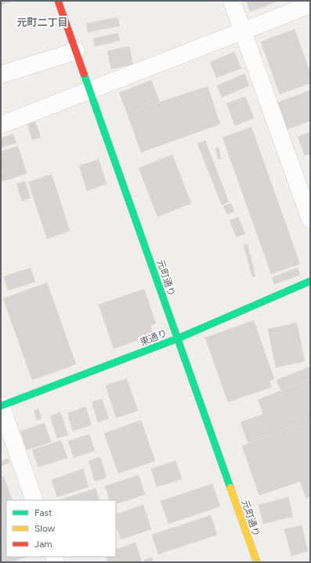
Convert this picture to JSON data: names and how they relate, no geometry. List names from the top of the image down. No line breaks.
{"streets":{"street":["元町通り","東通り"]},"crossings":[["元町通り","東通り"]],"districts":["元町二丁目"],"legend":["Fast","Slow","Jam"]}
